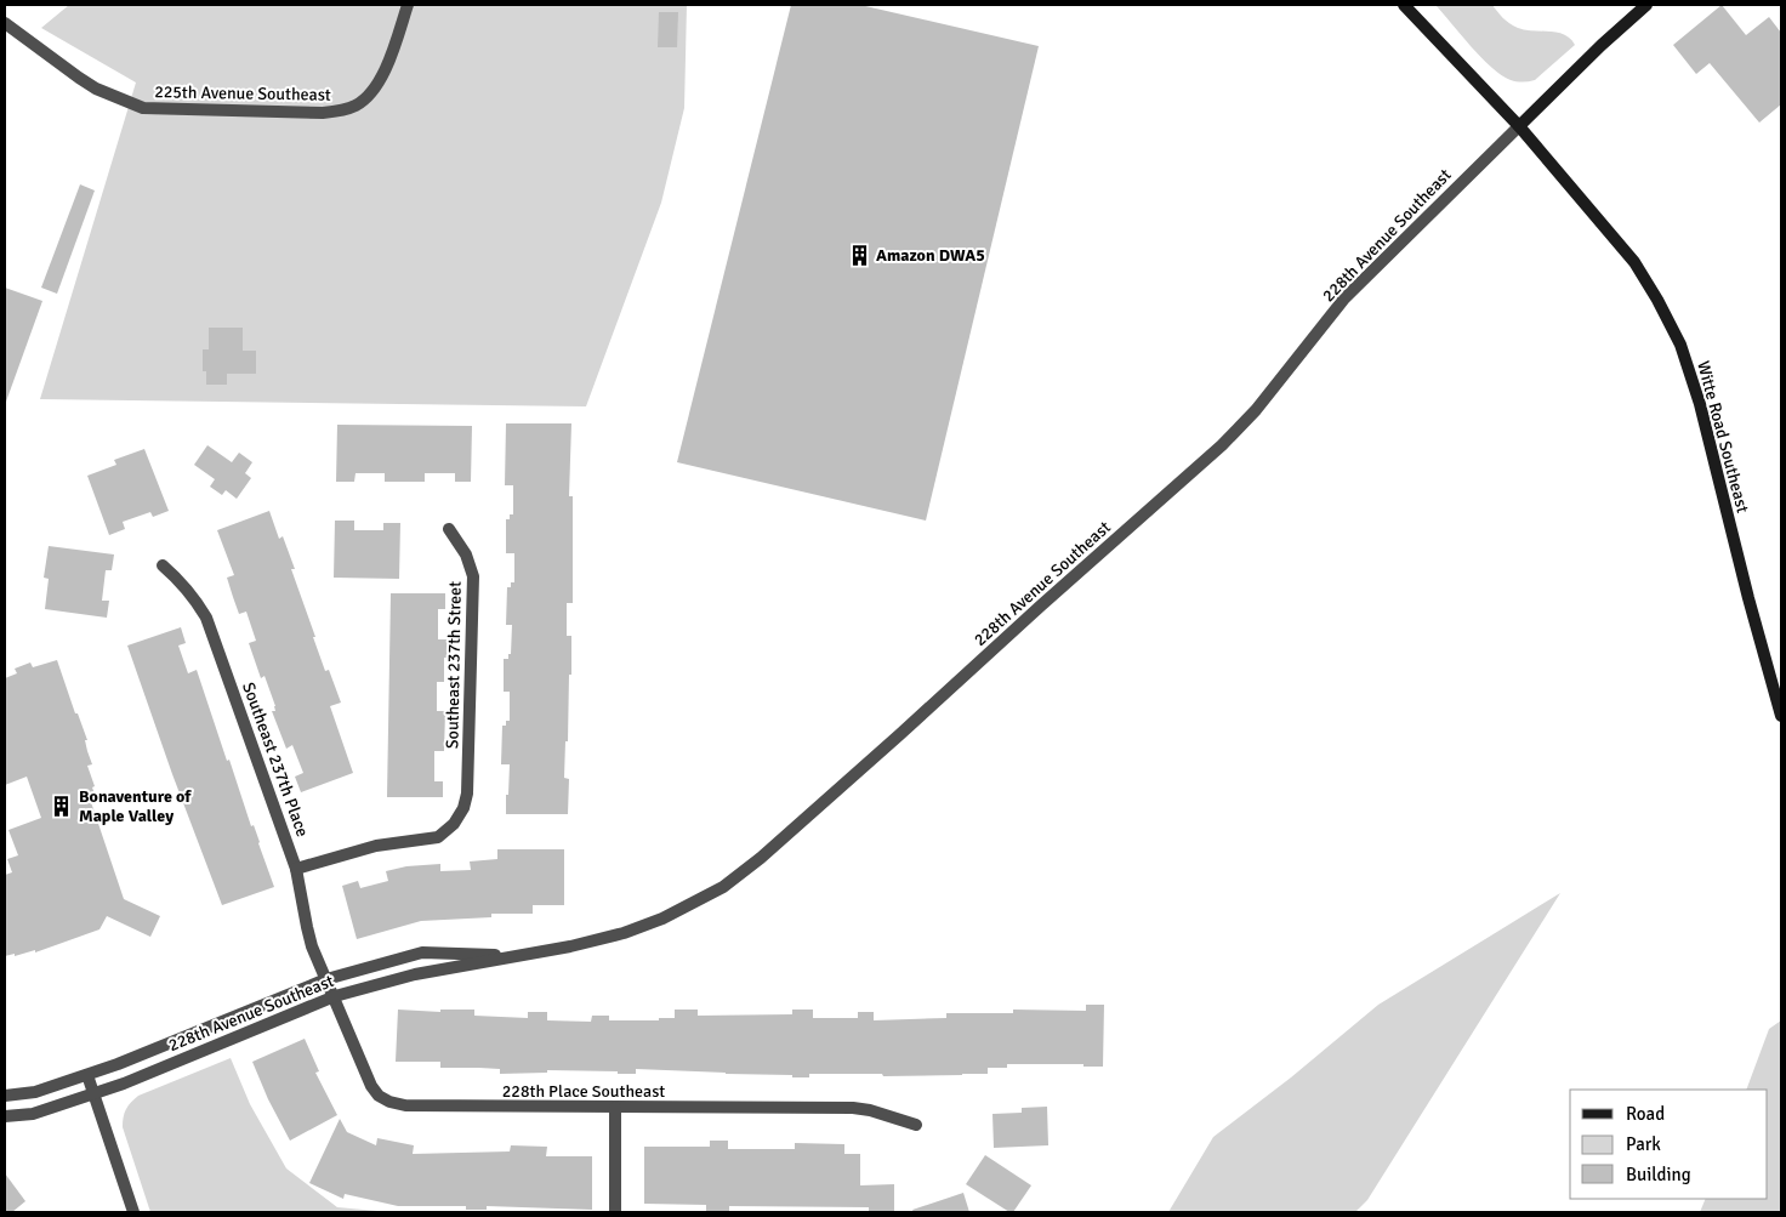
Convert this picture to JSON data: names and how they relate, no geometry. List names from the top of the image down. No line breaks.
{"streets":{"street":["225th Avenue Southeast","228th Avenue Southeast","Witte Road Southeast","Southeast 237th Street","Southeast 237th Place","228th Place Southeast"]},"crossings":[["228th Avenue Southeast","Witte Road Southeast"],["228th Avenue Southeast","Southeast 237th Place"],["228th Avenue Southeast","228th Place Southeast"],["Southeast 237th Street","Southeast 237th Place"],["Southeast 237th Place","228th Place Southeast"]],"places":{"building":["Amazon DWA5","Bonaventure of Maple Valley"]},"legend":["Road","Park","Building"]}
